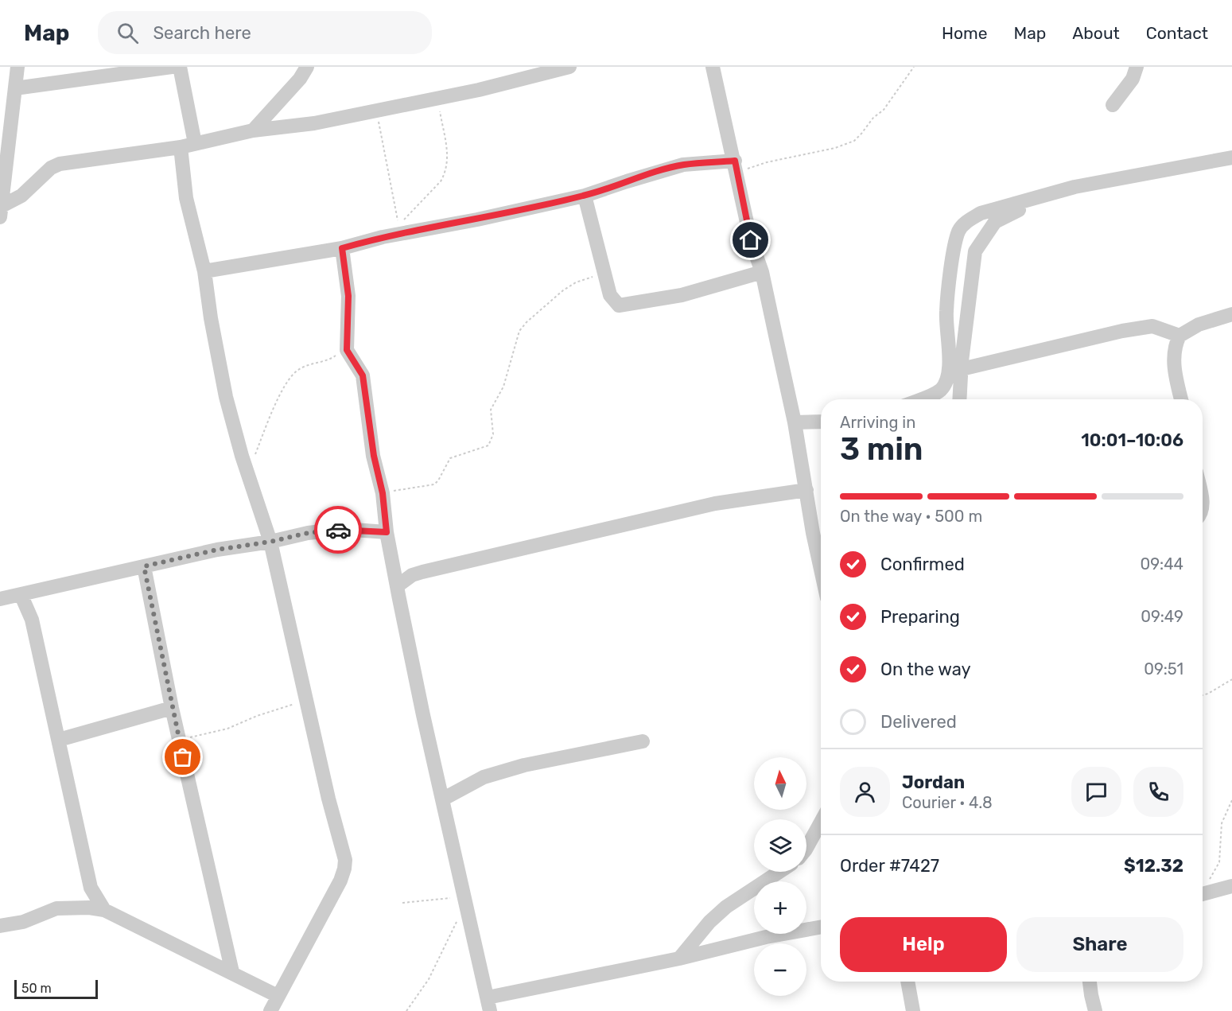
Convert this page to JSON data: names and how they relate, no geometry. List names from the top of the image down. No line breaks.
{"scale_bar":"50 m","north":"top","page":{"header":"Map","search":"Search here","nav":["Home","Map","About","Contact"],"heading":["3 min","Arriving in","10:01–10:06"],"panel":["Jordan","Courier · 4.8","Order #7427","$12.32"],"bar":"On the way · 500 m","list":[["Confirmed","09:44"],["Preparing","09:49"],["On the way","09:51"],"Delivered"],"map_buttons":["+","−"],"buttons":["Help","Share"],"scale":"50 m"}}
